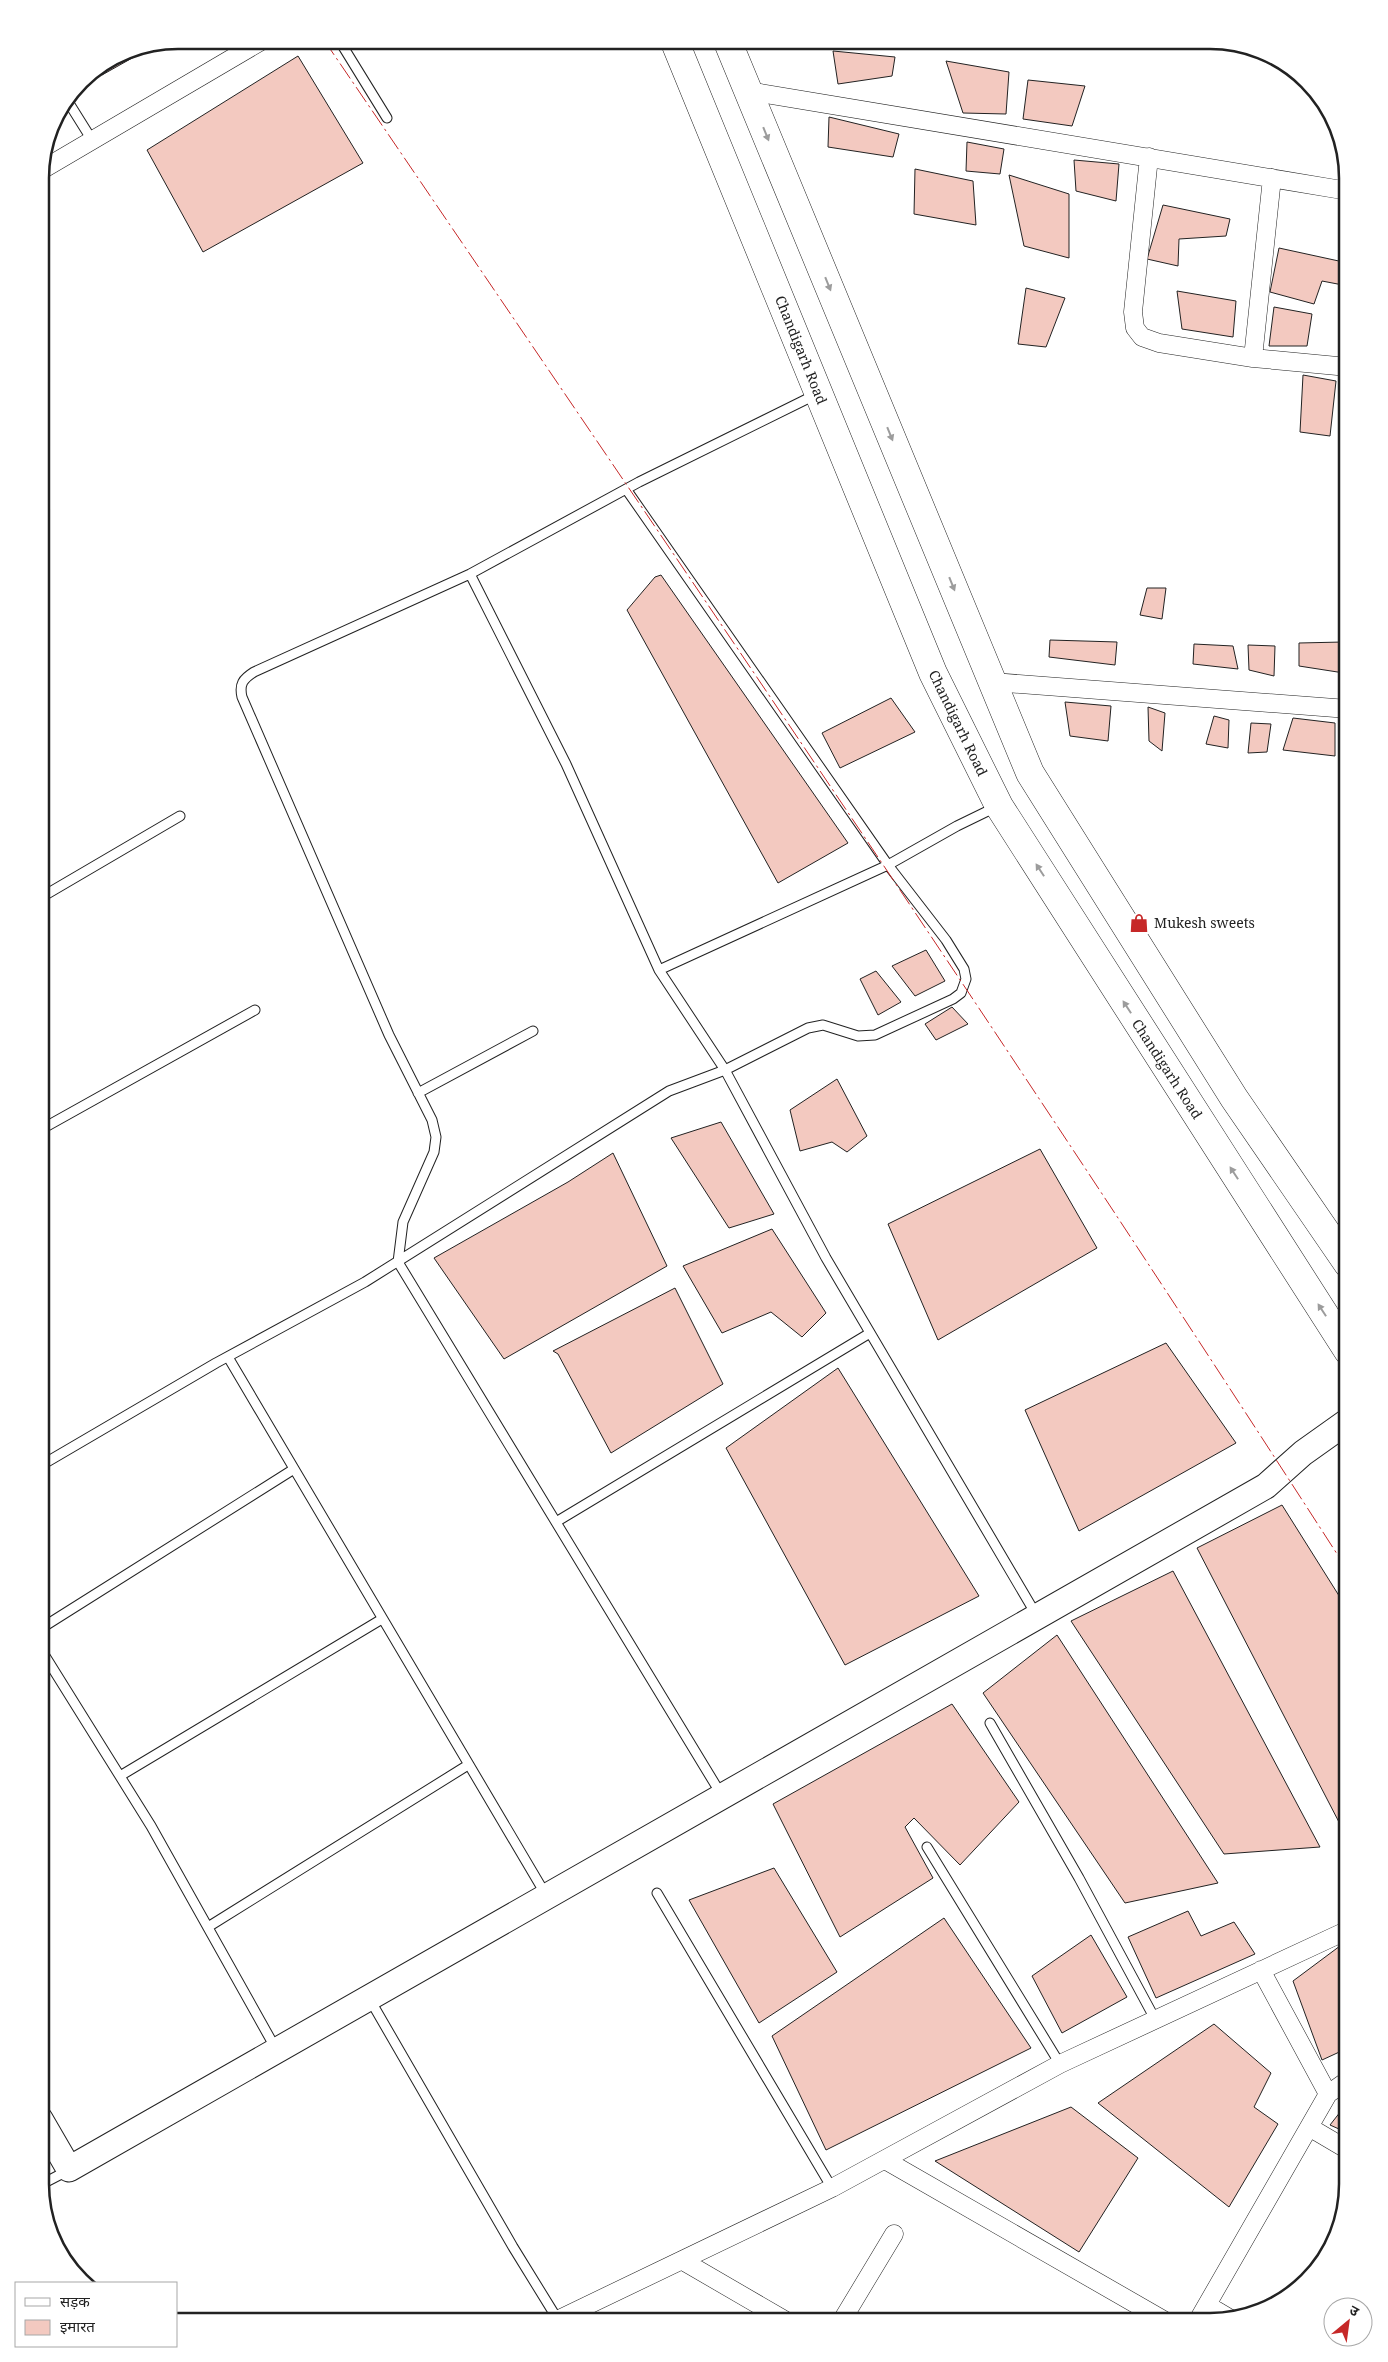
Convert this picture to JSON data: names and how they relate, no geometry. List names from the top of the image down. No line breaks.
{"streets":{"main road":["Chandigarh Road"]},"places":{"shop":["Mukesh sweets"]},"legend":["सड़क","इमारत"],"north":"top right"}
